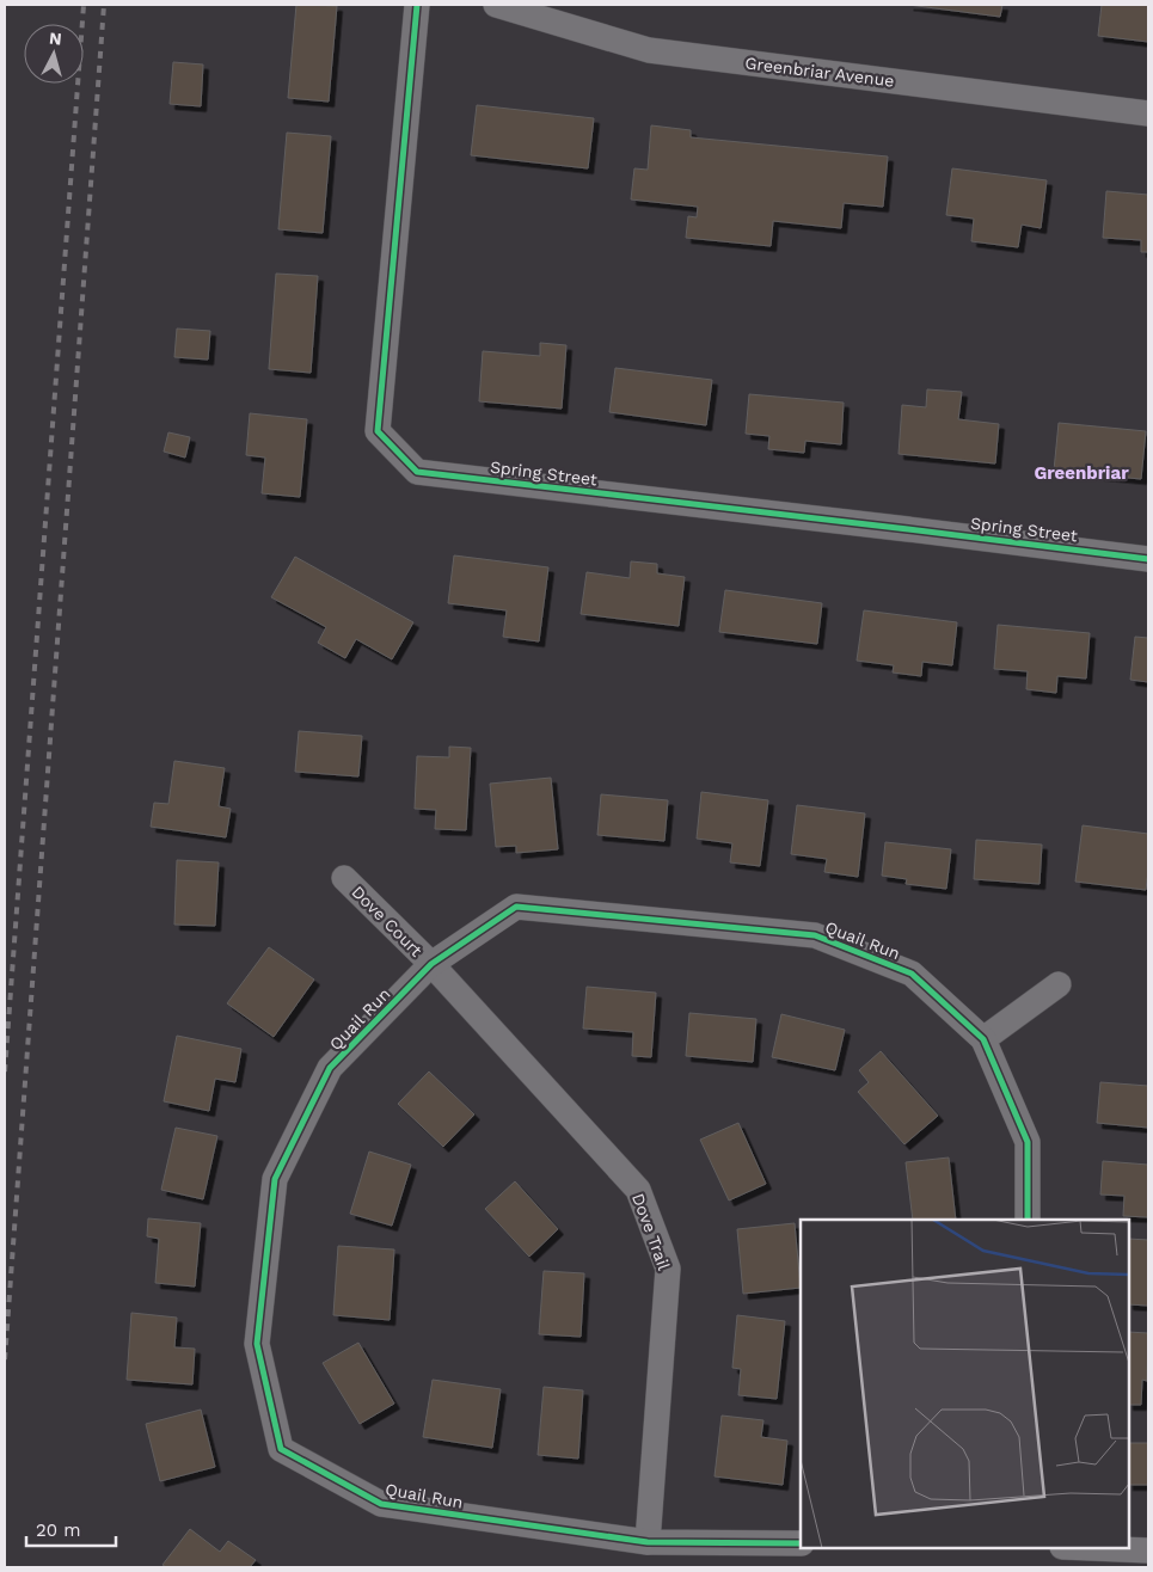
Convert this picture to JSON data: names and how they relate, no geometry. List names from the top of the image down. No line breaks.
{"streets":{"street":["Greenbriar Avenue","Spring Street","Dove Court","Quail Run","Dove Trail"]},"crossings":[["Dove Court","Quail Run"],["Dove Court","Dove Trail"],["Quail Run","Dove Trail"]],"districts":["Greenbriar"],"scale_bar":"20 m","north":"top"}
